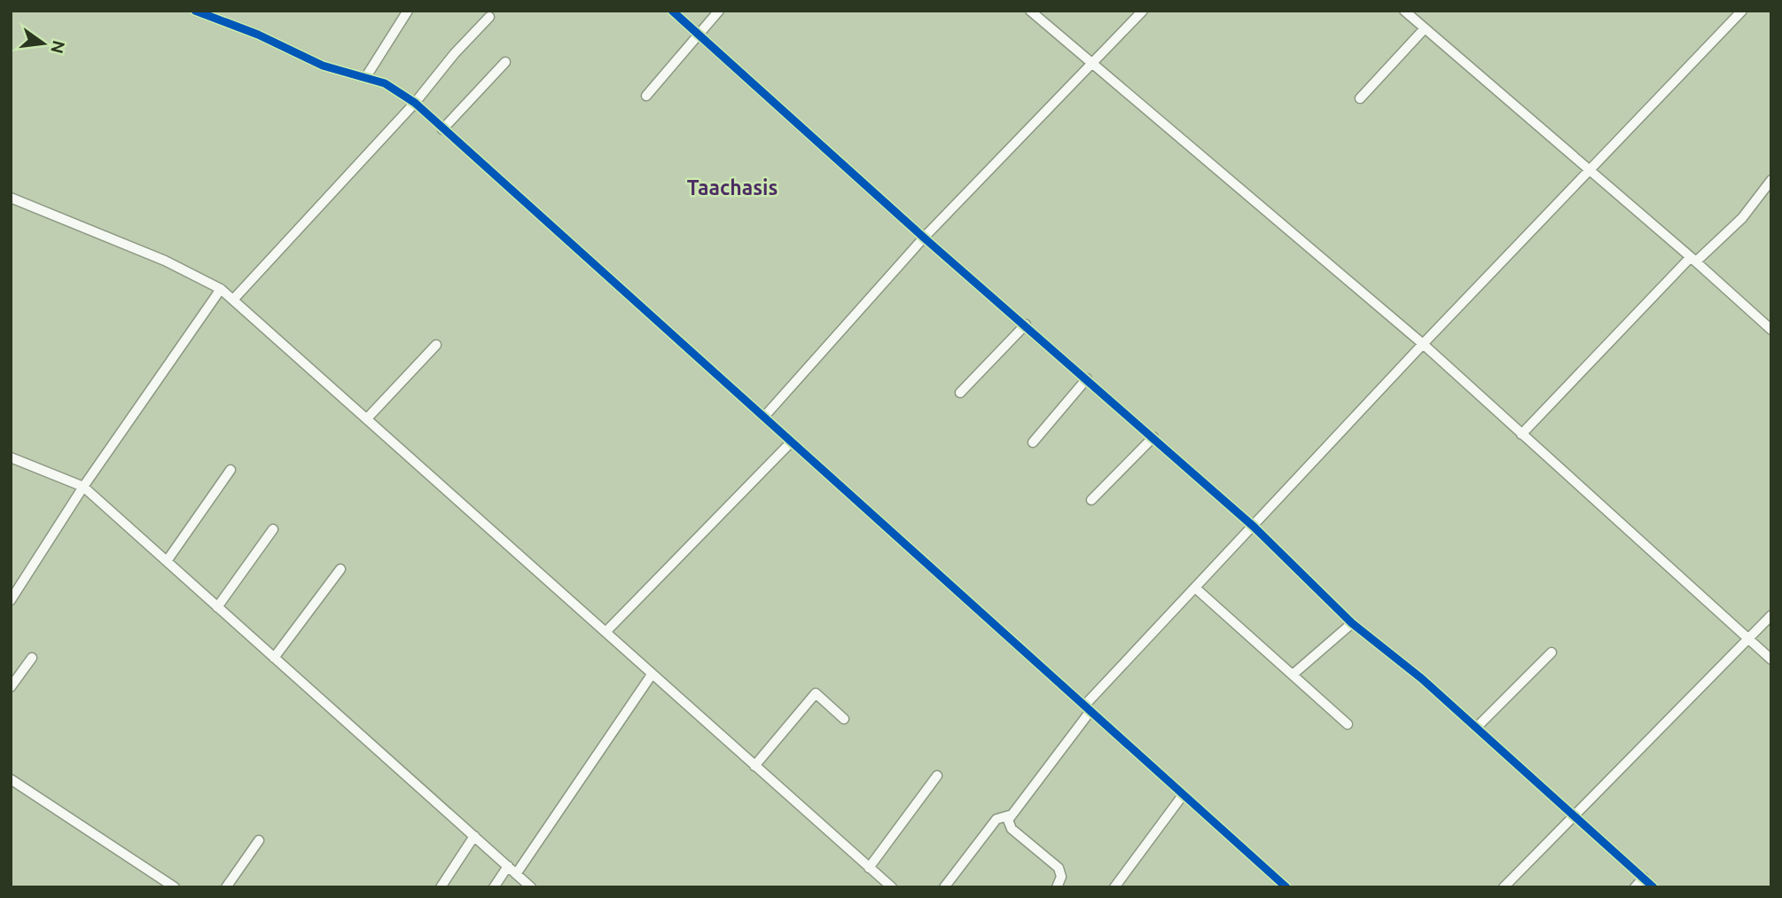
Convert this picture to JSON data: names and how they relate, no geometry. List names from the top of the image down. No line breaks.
{"districts":["Taachasis"],"north":"right"}
